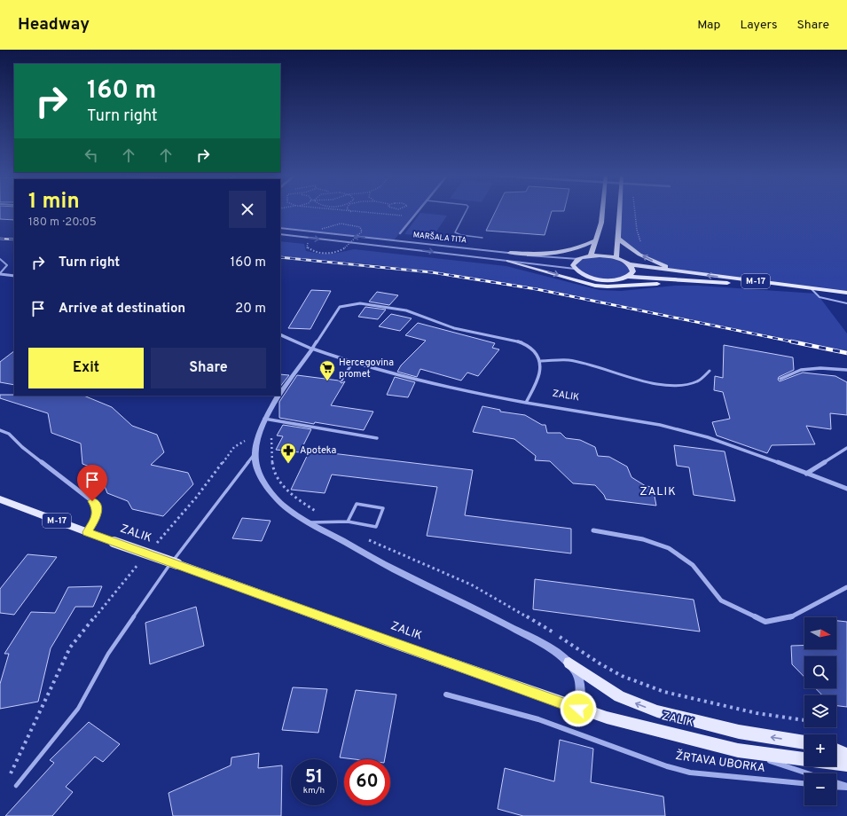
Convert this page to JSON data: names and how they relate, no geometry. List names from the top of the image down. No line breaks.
{"streets":{"main road":["M-17","ZALIK"],"street":["MARŠALA TITA","ŽRTAVA UBORKA"]},"crossings":[["MARŠALA TITA","M-17"],["ZALIK","ŽRTAVA UBORKA"]],"districts":["ZALIK"],"places":{"supermarket":["Hercegovina promet"],"pharmacy":["Apoteka"]},"north":"right","page":{"header":"Headway","nav":["Map","Layers","Share"],"turn":["160 m","Turn right"],"heading":["1 min","180 m · 20:05"],"list":[{"name":"Turn right","value":"160 m"},{"name":"Arrive at destination","value":"20 m"}],"buttons":["Exit","Share"],"map_buttons":["+","−"],"speed":"51 km/h","limit":"60"}}
